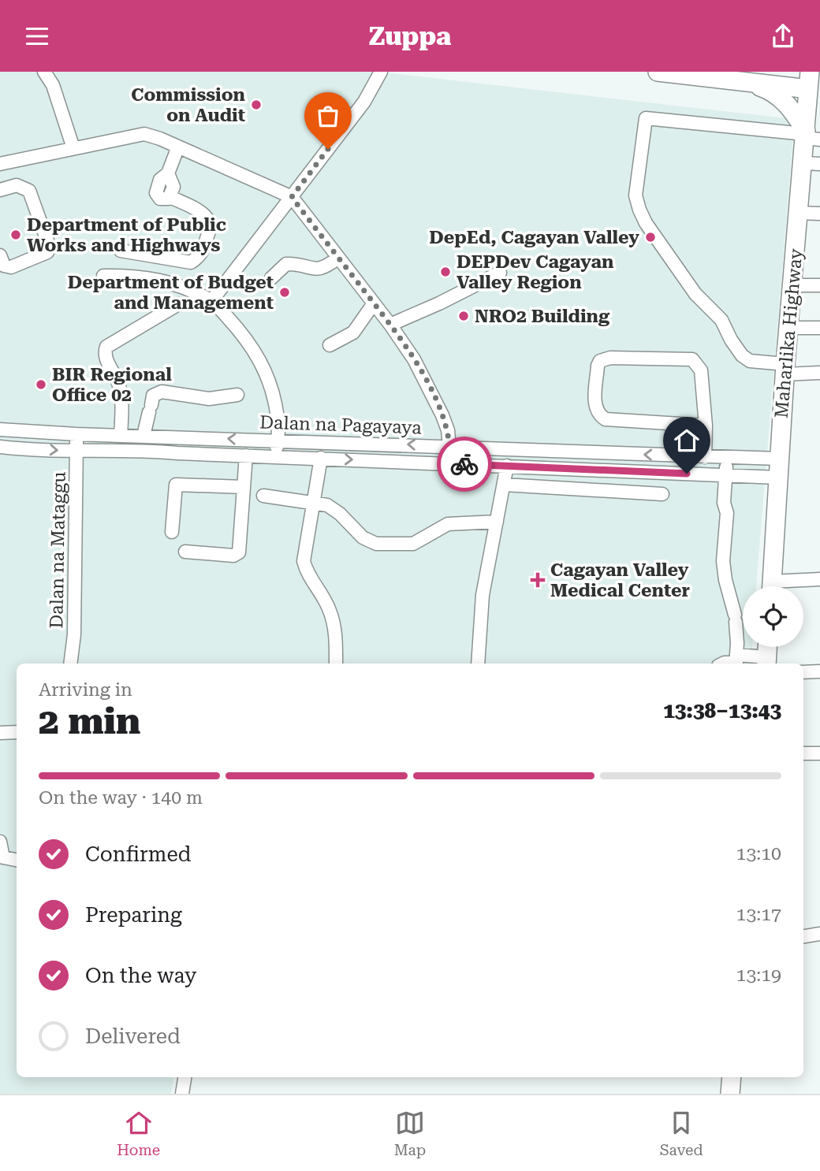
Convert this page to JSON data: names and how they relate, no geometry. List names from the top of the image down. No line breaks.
{"streets":{"highway":["Maharlika Highway"],"street":["Dalan na Pagayaya","Dalan na Mataggu"]},"crossings":[["Maharlika Highway","Dalan na Pagayaya"],["Dalan na Pagayaya","Dalan na Mataggu"]],"places":{"other":["Commission on Audit","Department of Public Works and Highways","DepEd, Cagayan Valley","DEPDev Cagayan Valley Region","Department of Budget and Management","NRO2 Building","BIR Regional Office 02"],"health":["Cagayan Valley Medical Center"]},"page":{"header":"Zuppa","heading":["2 min","Arriving in","13:38–13:43"],"bar":"On the way · 140 m","list":[["Confirmed","13:10"],["Preparing","13:17"],["On the way","13:19"],"Delivered"],"tabs":["Home","Map","Saved"]}}
